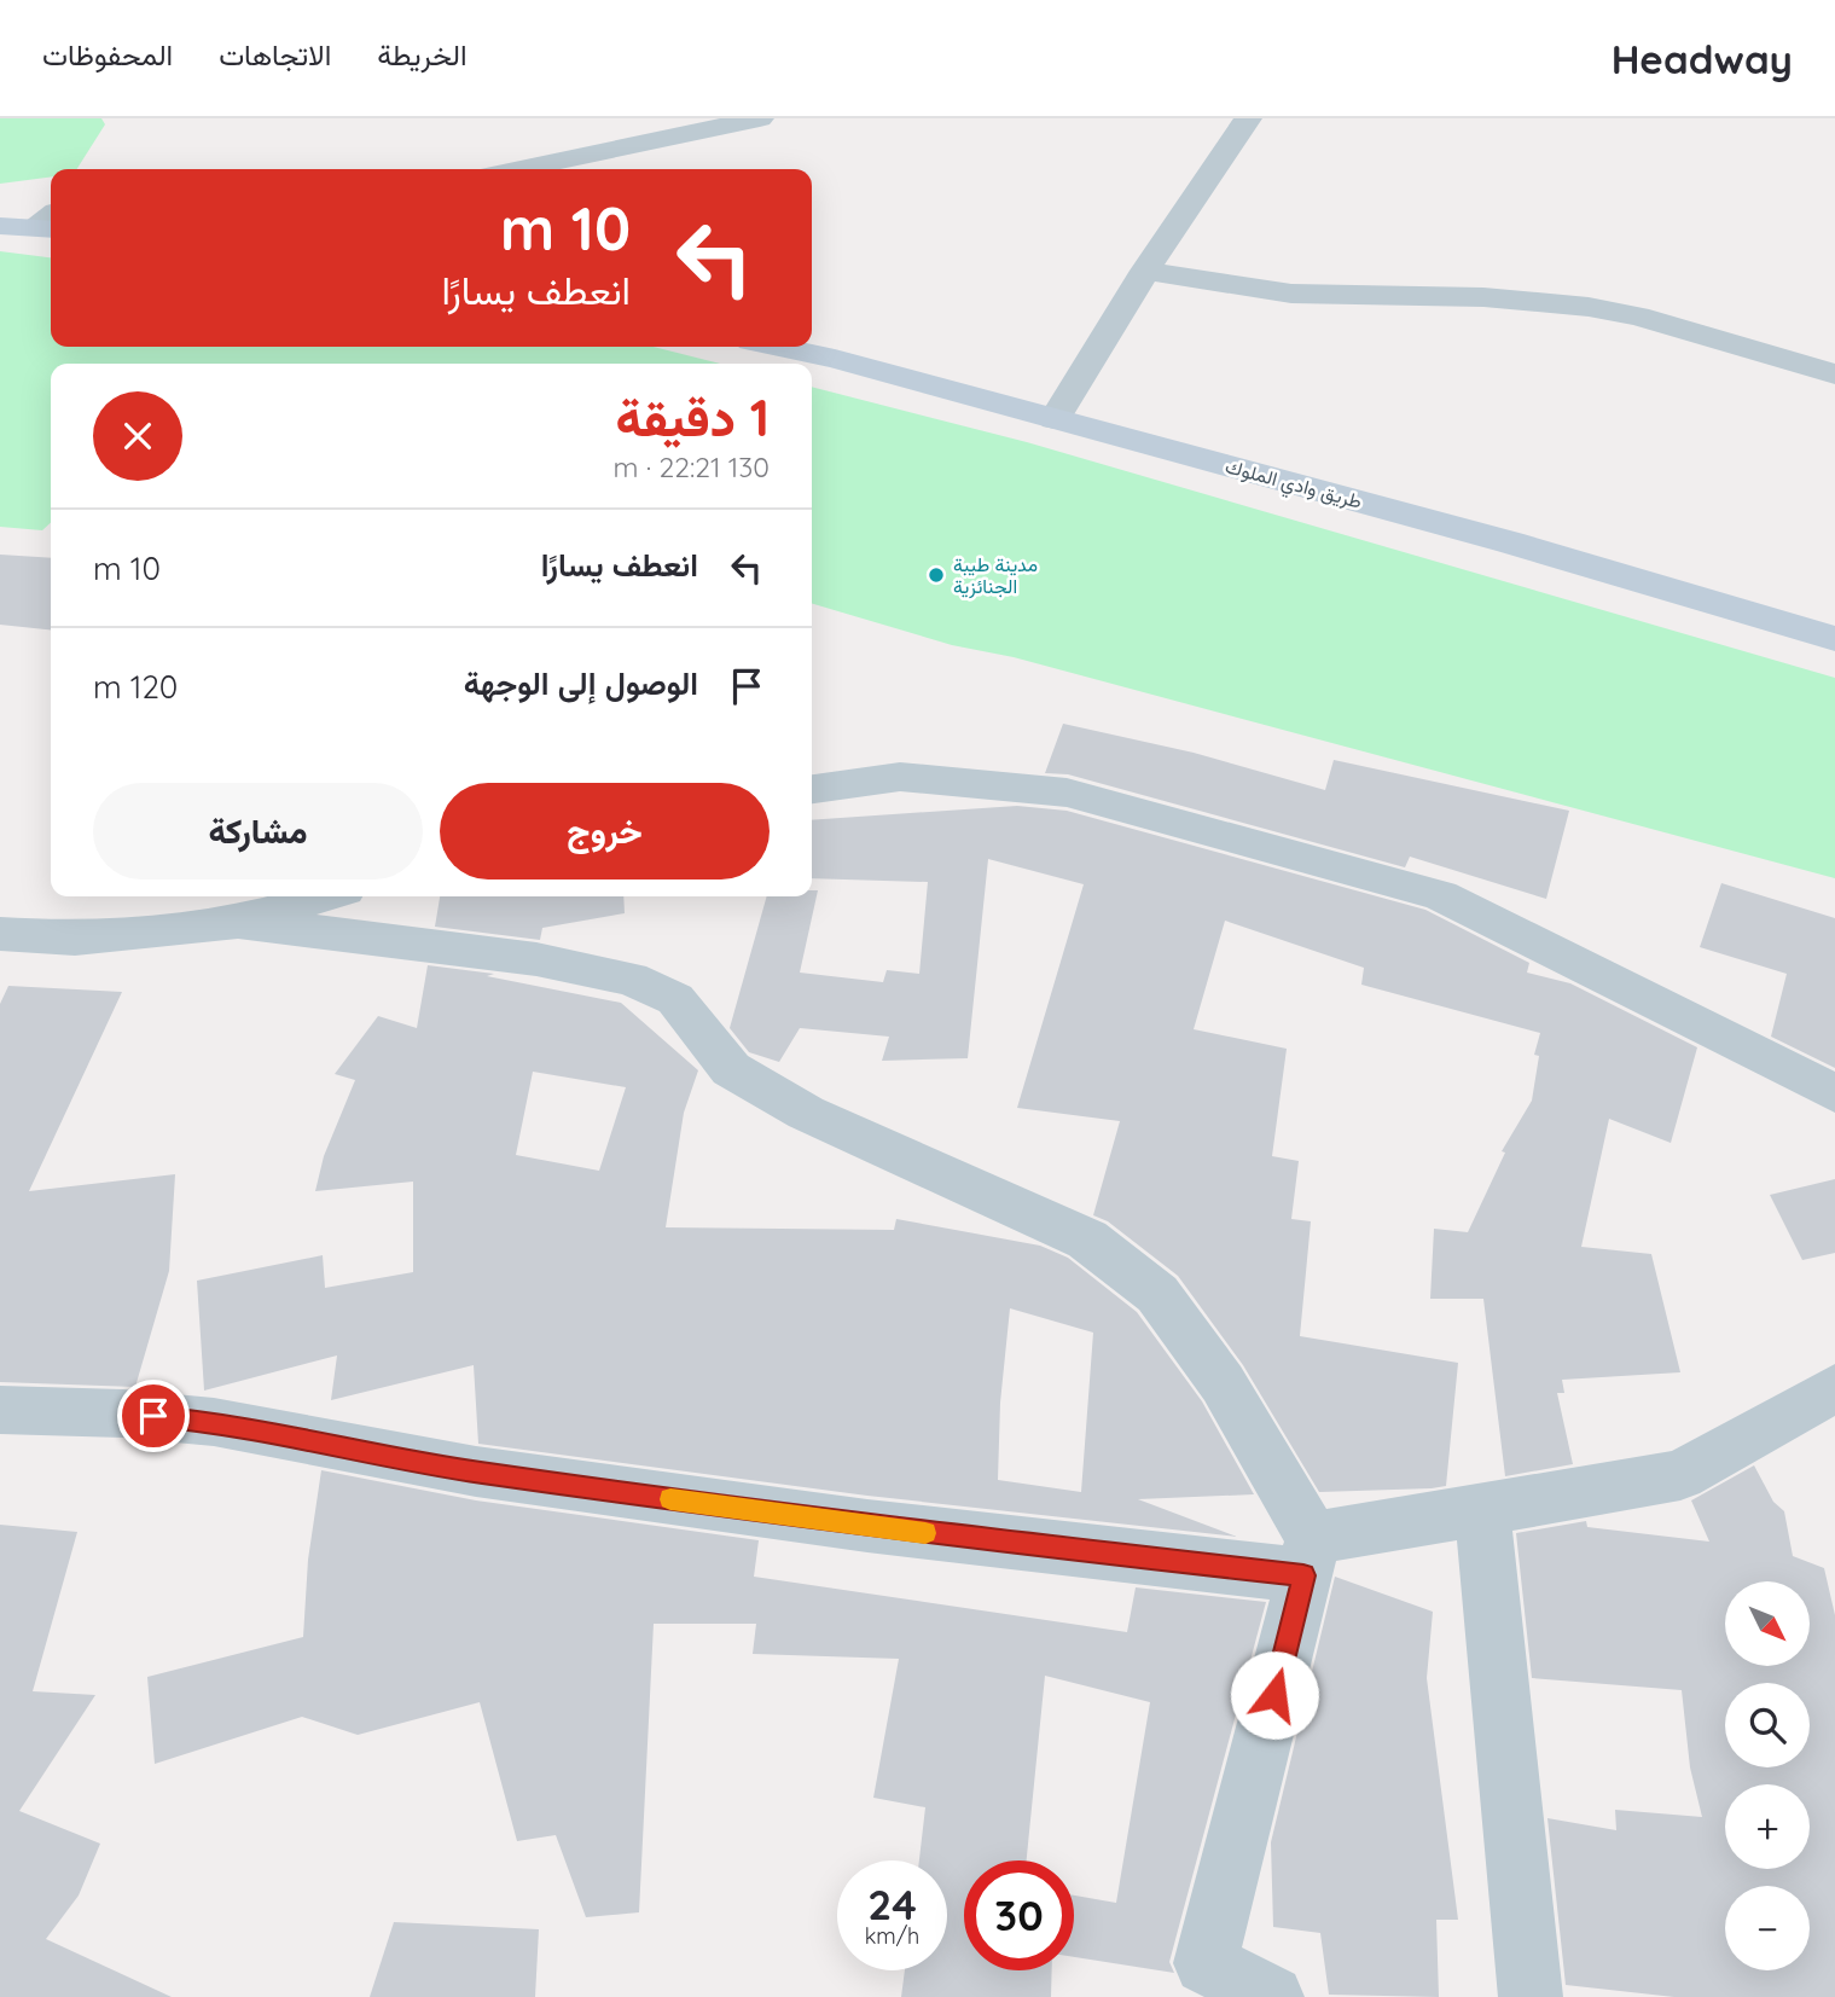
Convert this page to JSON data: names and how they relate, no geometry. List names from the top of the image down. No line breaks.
{"streets":{"street":["طريق وادي الملوك"]},"places":["مدينة طيبة الجنائزية"],"north":"bottom right","page":{"header":"Headway","nav":["الخريطة","الاتجاهات","المحفوظات"],"turn":["10 m","انعطف يسارًا"],"heading":["1 دقيقة","130 m · 22:21"],"list":[{"name":"انعطف يسارًا","value":"10 m"},{"name":"الوصول إلى الوجهة","value":"120 m"}],"buttons":["خروج","مشاركة"],"map_buttons":["+","−"],"speed":"24 km/h","limit":"30"}}
